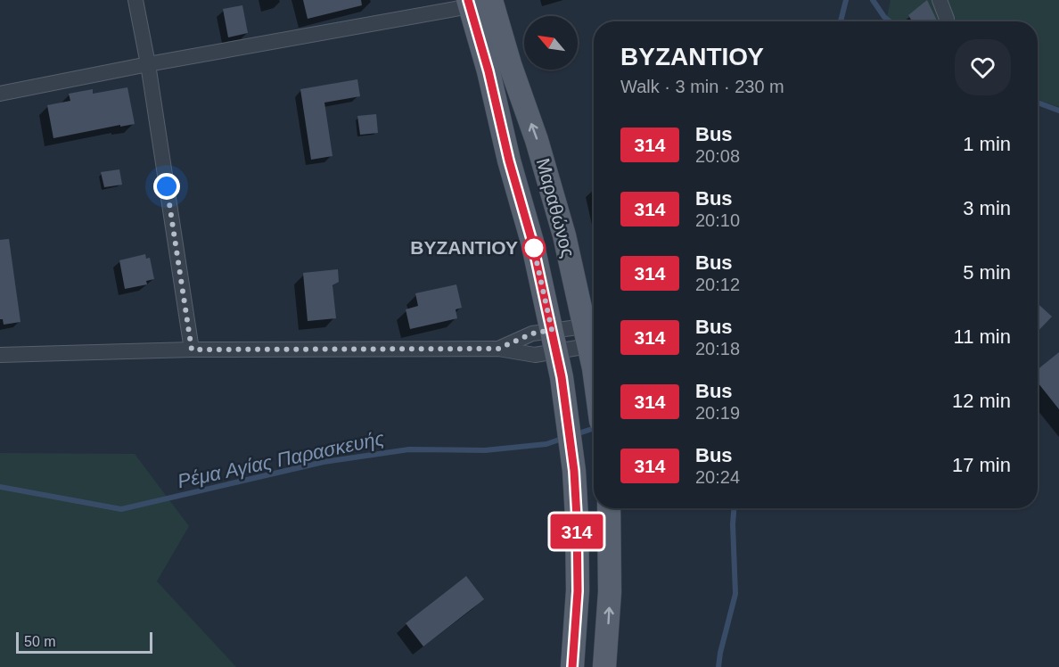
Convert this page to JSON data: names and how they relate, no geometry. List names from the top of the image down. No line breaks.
{"streets":{"main road":["Μαραθώνος"]},"water":["Ρέμα Αγίας Παρασκευής"],"places":["ΒΥΖΑΝΤΙΟΥ"],"lines":["bus line 314"],"scale_bar":"50 m","north":"top left","page":{"on_map":"314","heading":["ΒΥΖΑΝΤΙΟΥ","Walk · 3 min · 230 m"],"list":[{"mark":"314","name":"Bus","note":"20:08","value":"1 min"},{"mark":"314","name":"Bus","note":"20:10","value":"3 min"},{"mark":"314","name":"Bus","note":"20:12","value":"5 min"},{"mark":"314","name":"Bus","note":"20:18","value":"11 min"},{"mark":"314","name":"Bus","note":"20:19","value":"12 min"},{"mark":"314","name":"Bus","note":"20:24","value":"17 min"}],"scale":"50 m"}}
